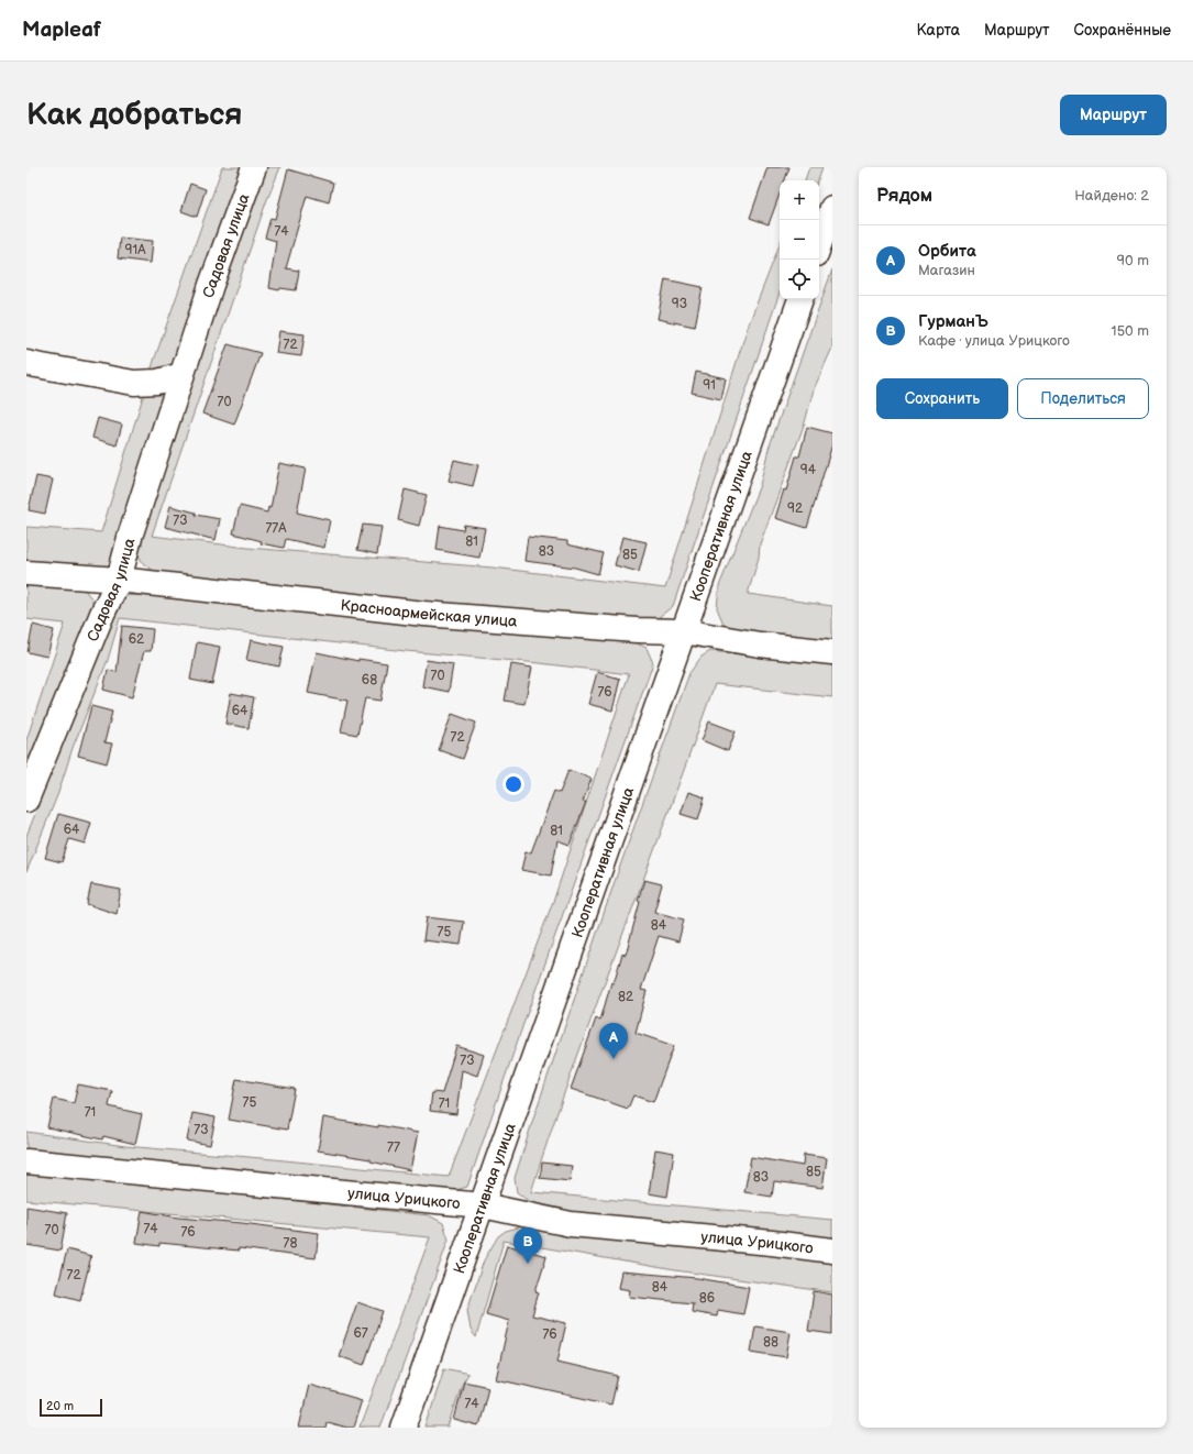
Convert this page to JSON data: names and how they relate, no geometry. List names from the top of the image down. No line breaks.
{"streets":{"street":["Садовая улица","Кооперативная улица","Красноармейская улица","улица Урицкого"]},"crossings":[["Садовая улица","Красноармейская улица"],["Кооперативная улица","Красноармейская улица"],["Кооперативная улица","улица Урицкого"]],"house_numbers":["74","91А","93","72","91","70","94","92","73","77А","81","83","85","62","70","68","76","64","72","64","81","84","75","82","73","75","71","71","73","77","85","83","74","70","76","78","72","84","86","67","76","88","74"],"scale_bar":"20 m","page":{"header":"Mapleaf","nav":["Карта","Маршрут","Сохранённые"],"buttons":["Маршрут",["Сохранить","Поделиться"]],"title":"Как добраться","heading":["Рядом","Найдено: 2"],"map_buttons":["+","−"],"list":[{"mark":"A","name":"Орбита","note":"Магазин","value":"90 m"},{"mark":"B","name":"ГурманЪ","note":"Кафе · улица Урицкого","value":"150 m"}],"pins":["A","B"],"scale":"20 m"}}
